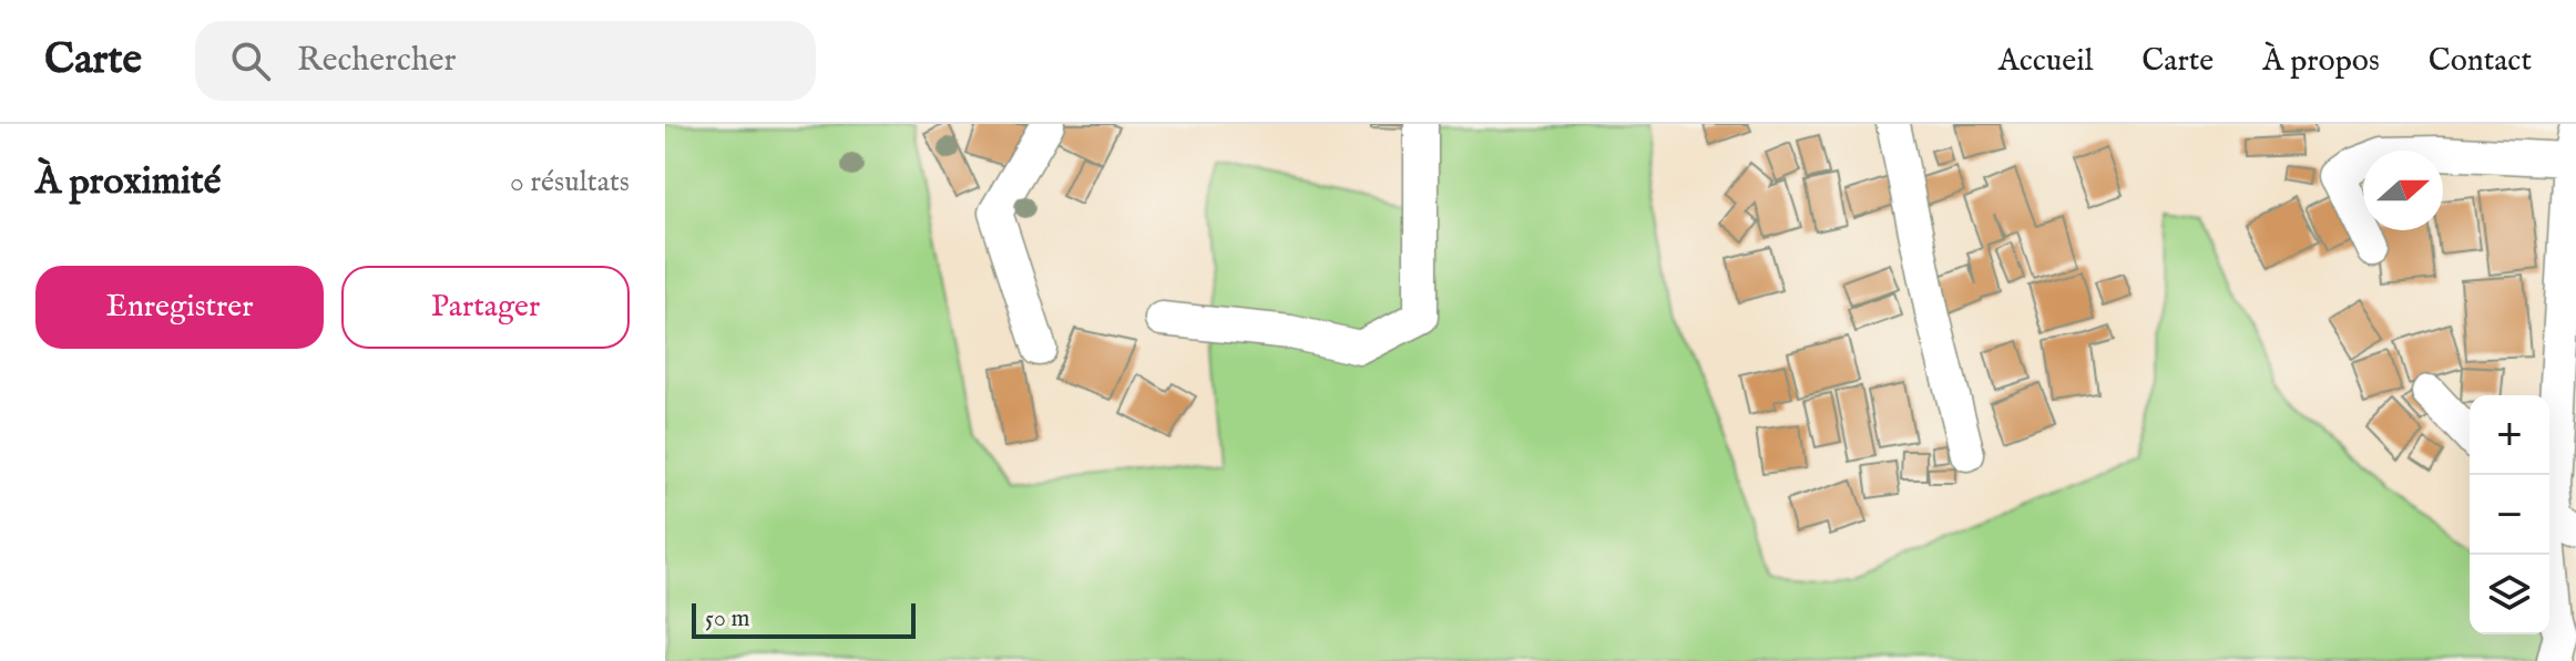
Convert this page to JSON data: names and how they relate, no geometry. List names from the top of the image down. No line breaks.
{"scale_bar":"50 m","north":"right","page":{"header":"Carte","search":"Rechercher","nav":["Accueil","Carte","À propos","Contact"],"heading":["À proximité","0 résultats"],"buttons":["Enregistrer","Partager"],"map_buttons":["+","−"],"scale":"50 m"}}
